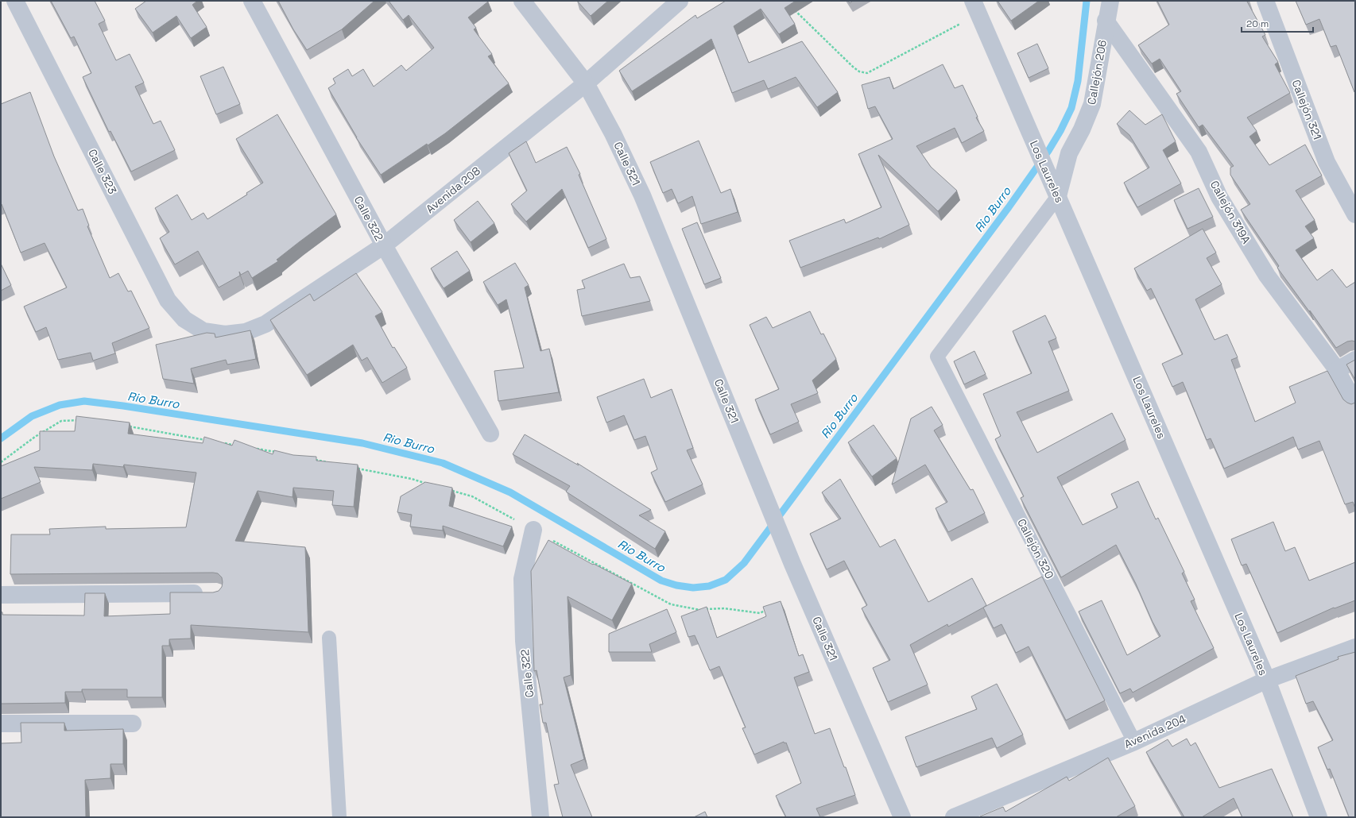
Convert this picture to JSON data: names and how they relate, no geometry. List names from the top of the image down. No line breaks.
{"streets":{"street":["Callejón 206","Callejón 321","Calle 321","Calle 323","Los Laureles","Avenida 208","Callejón 319A","Calle 322","Avenida 204"],"lane":["Callejón 320"]},"crossings":[["Callejón 206","Los Laureles"],["Callejón 206","Callejón 319A"],["Callejón 206","Callejón 320"],["Calle 321","Avenida 208"],["Calle 323","Avenida 208"],["Los Laureles","Callejón 320"],["Los Laureles","Avenida 204"],["Avenida 208","Calle 322"],["Callejón 320","Avenida 204"]],"water":["Rio Burro"],"scale_bar":"20 m"}
